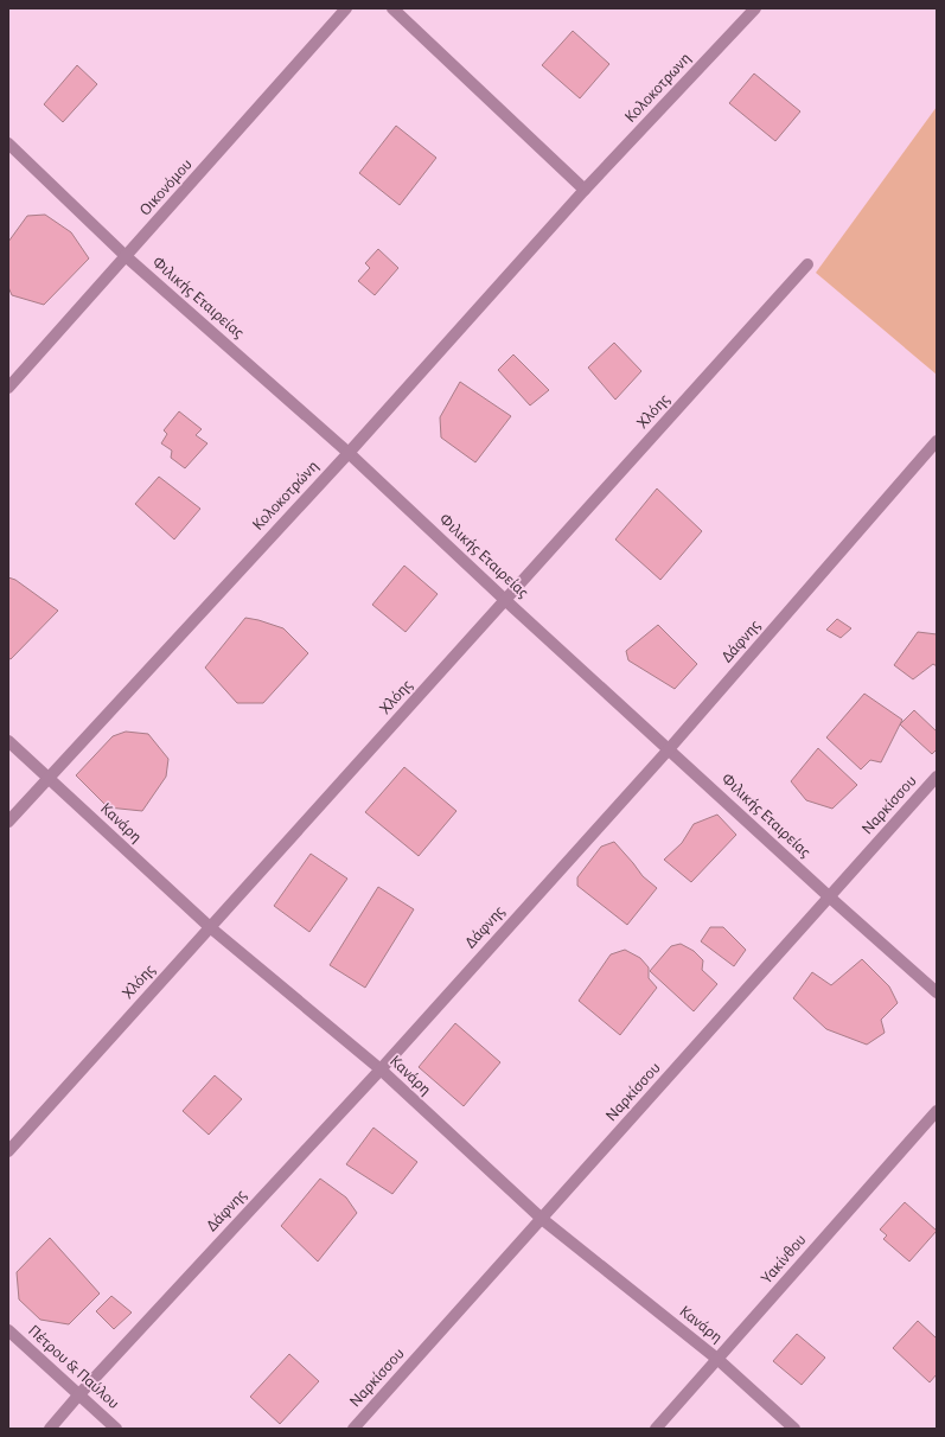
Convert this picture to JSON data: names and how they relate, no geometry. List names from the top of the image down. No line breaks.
{"streets":{"street":["Κολοκοτρωνη","Οικονόμου","Φιλικής Εταιρείας","Χλόης","Κολοκοτρώνη","Δάφνης","Ναρκίσσου","Κανάρη","Υακίνθου","Πέτρου & Παύλου"]},"crossings":[["Κολοκοτρωνη","Κολοκοτρώνη"],["Οικονόμου","Φιλικής Εταιρείας"],["Φιλικής Εταιρείας","Χλόης"],["Φιλικής Εταιρείας","Κολοκοτρώνη"],["Φιλικής Εταιρείας","Δάφνης"],["Φιλικής Εταιρείας","Ναρκίσσου"],["Χλόης","Κανάρη"],["Κολοκοτρώνη","Κανάρη"],["Δάφνης","Κανάρη"],["Δάφνης","Πέτρου & Παύλου"],["Ναρκίσσου","Κανάρη"],["Κανάρη","Υακίνθου"]]}
